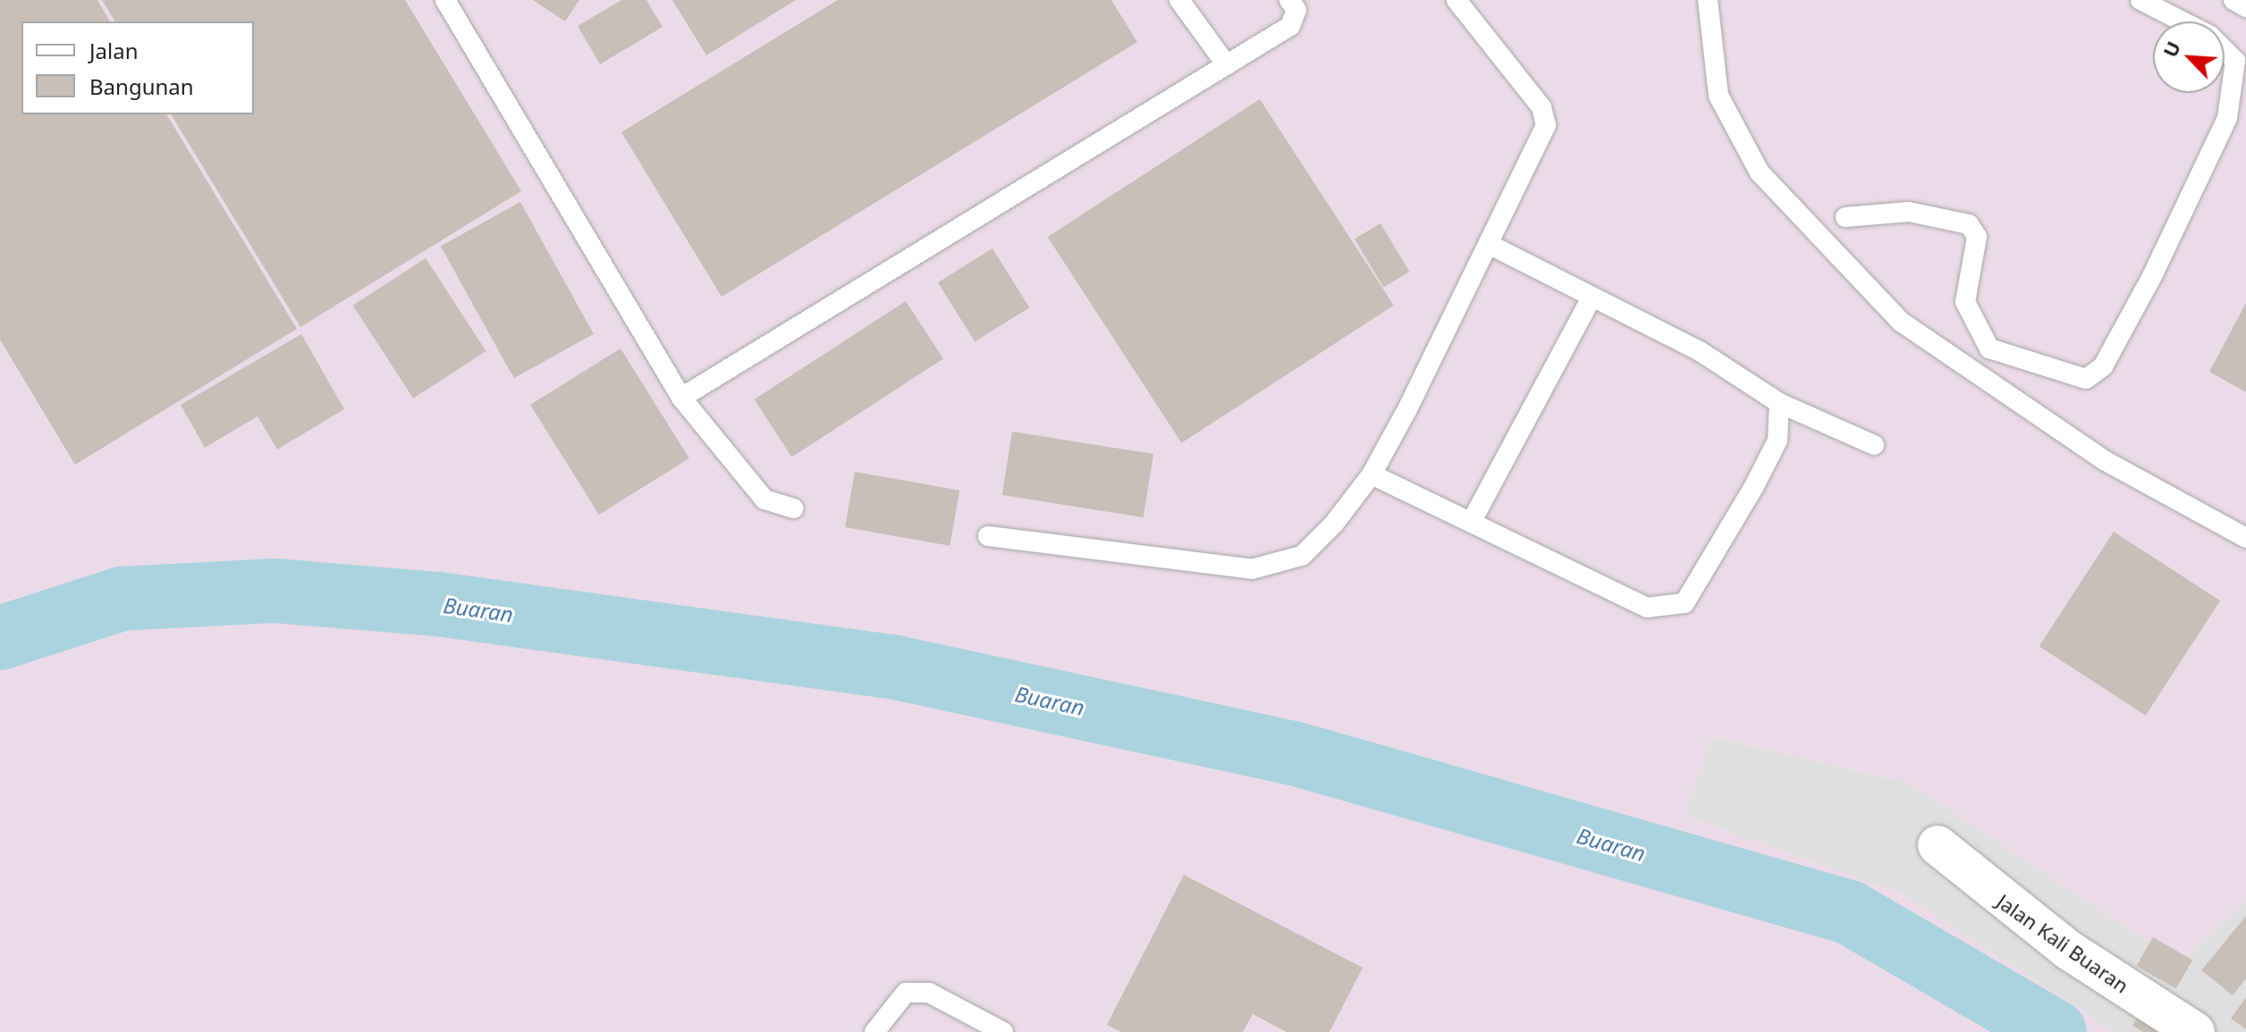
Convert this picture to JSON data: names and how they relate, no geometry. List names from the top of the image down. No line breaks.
{"streets":{"street":["Jalan Kali Buaran"]},"water":["Buaran"],"legend":["Jalan","Bangunan"],"north":"top left"}
